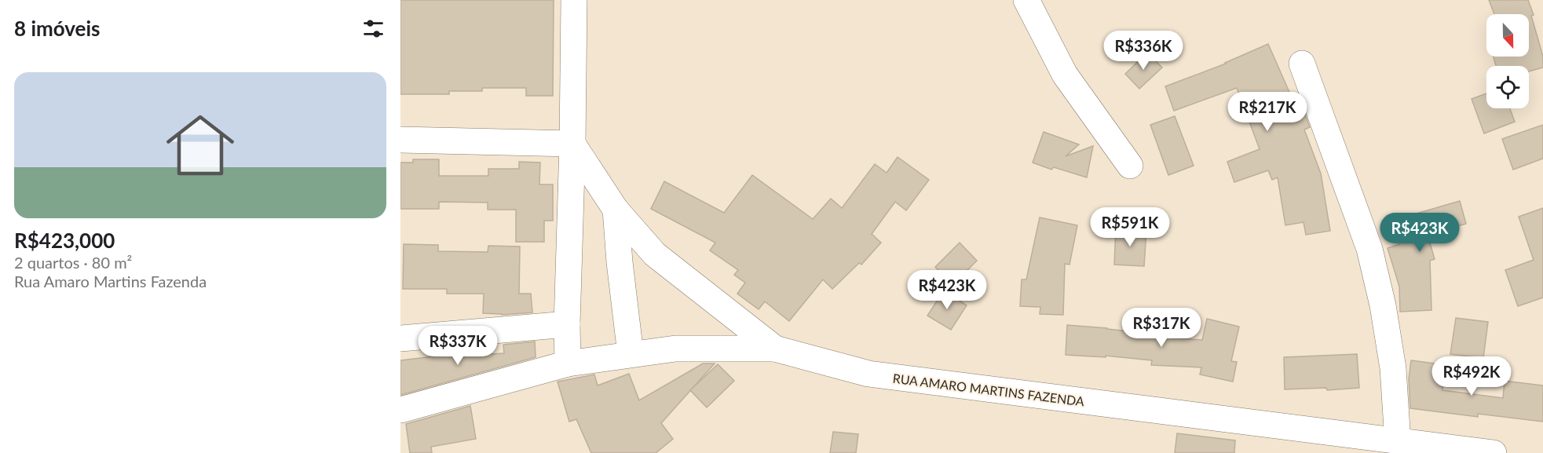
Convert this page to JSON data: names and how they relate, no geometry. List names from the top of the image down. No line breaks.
{"streets":{"street":["RUA AMARO MARTINS FAZENDA"]},"north":"bottom","page":{"heading":"8 imóveis","price":["R$336K","R$217K","R$591K","R$423K","R$423K","R$317K","R$337K","R$492K"],"list":[{"name":"R$423,000","note":"2 quartos · 80 m² · Rua Amaro Martins Fazenda"}]}}
